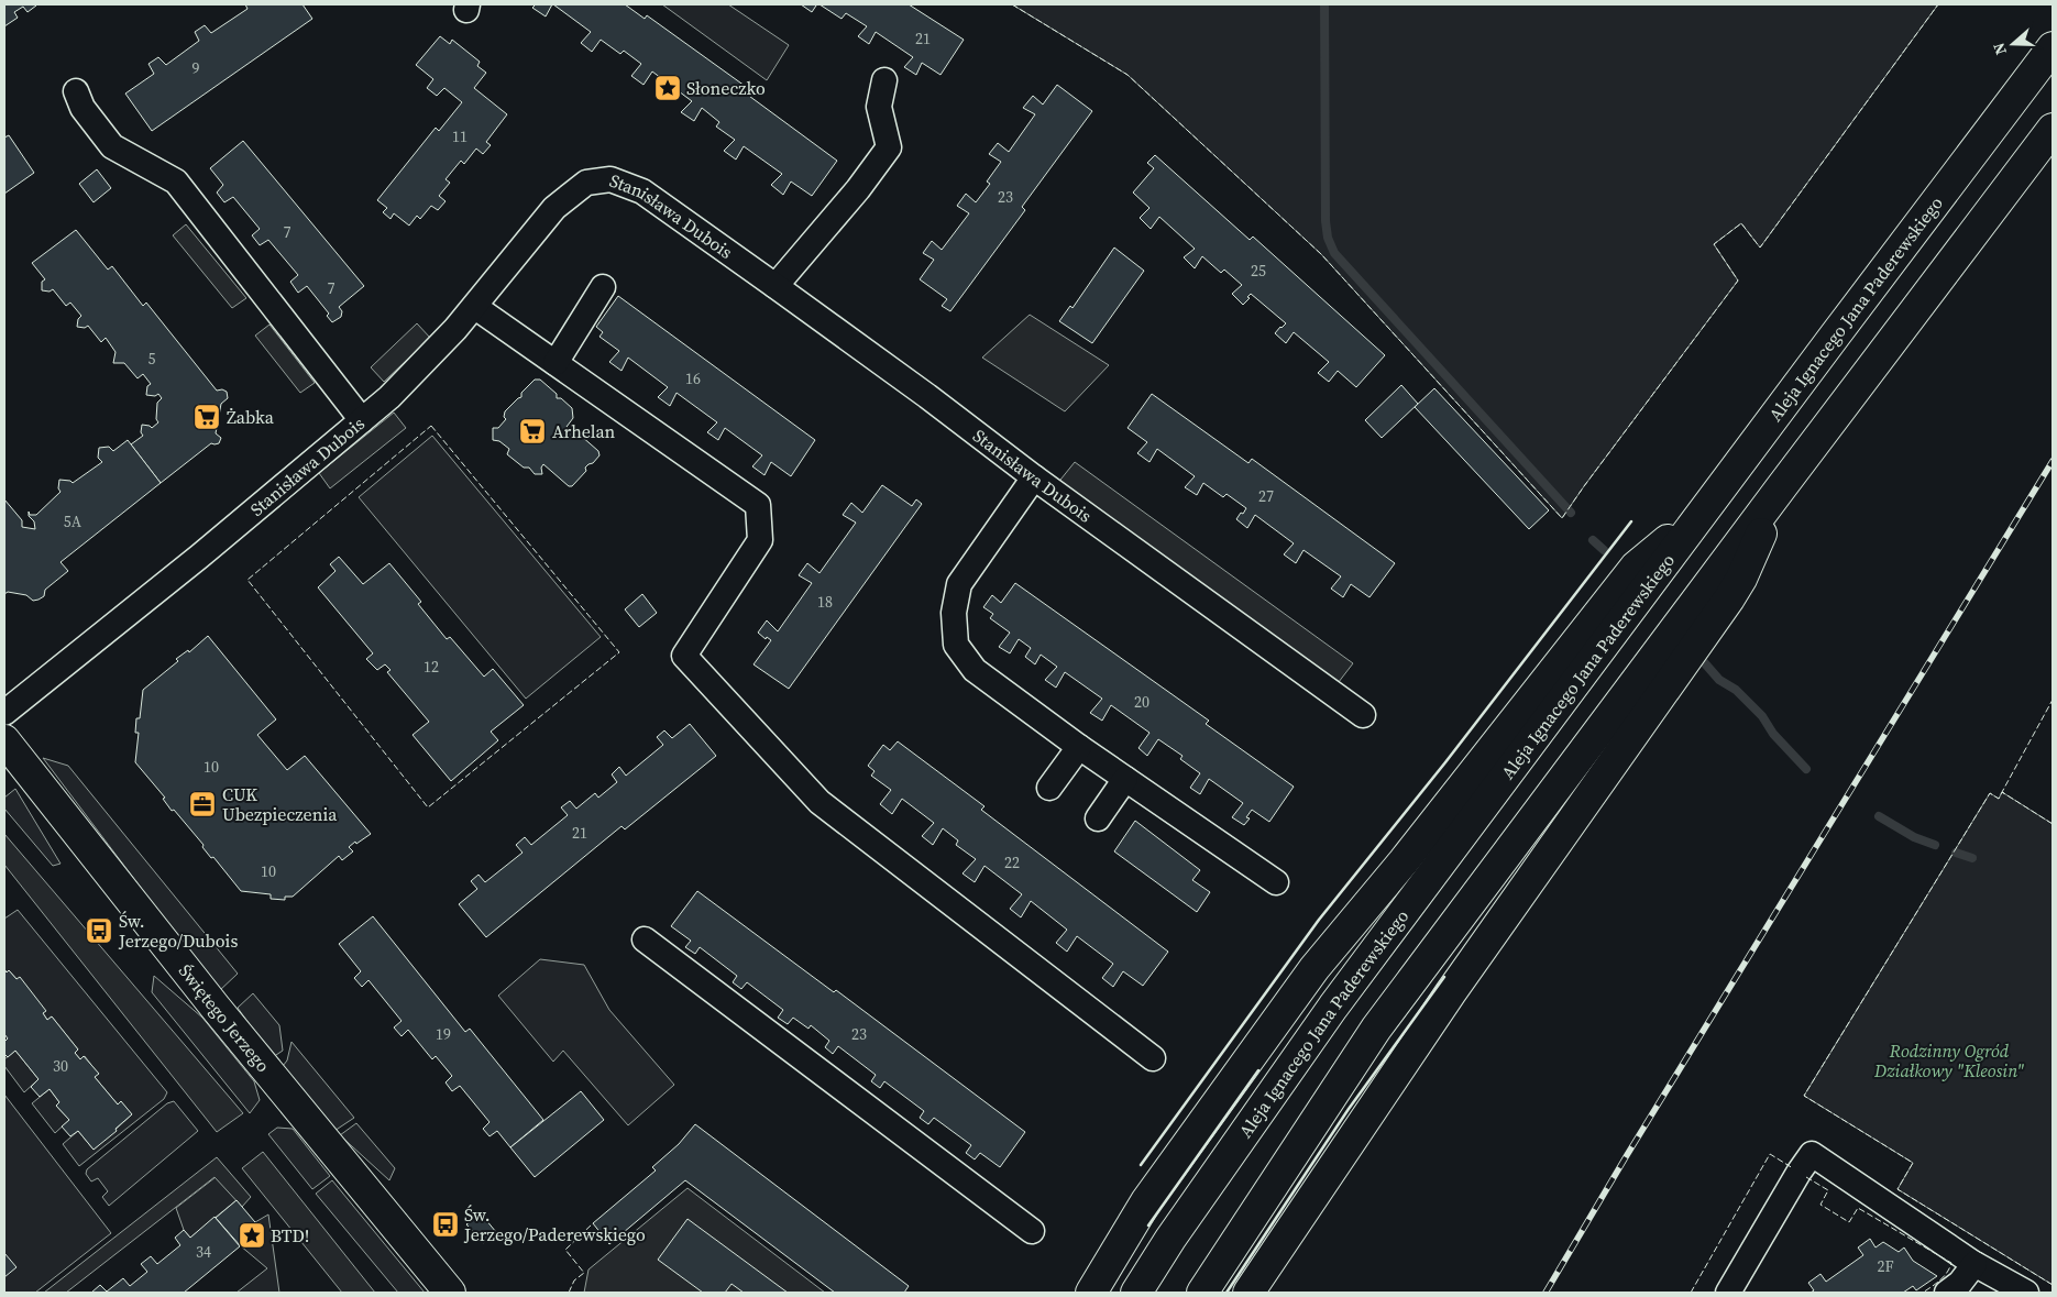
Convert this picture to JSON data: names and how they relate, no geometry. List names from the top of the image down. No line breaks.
{"streets":{"main road":["Aleja Ignacego Jana Paderewskiego","Świętego Jerzego"],"street":["Stanisława Dubois"]},"parks":["Rodzinny Ogród Działkowy \"Kleosin\""],"places":{"place":["Słoneczko","BTD!"],"supermarket":["Żabka","Arhelan"],"office":["CUK Ubezpieczenia"],"bus stop":["Św. Jerzego/Dubois","Św. Jerzego/Paderewskiego"]},"house_numbers":["21","9","11","23","7","25","7","5","16","27","5A","18","12","20","10","21","22","10","19","23","30","34","2F"],"north":"left"}
